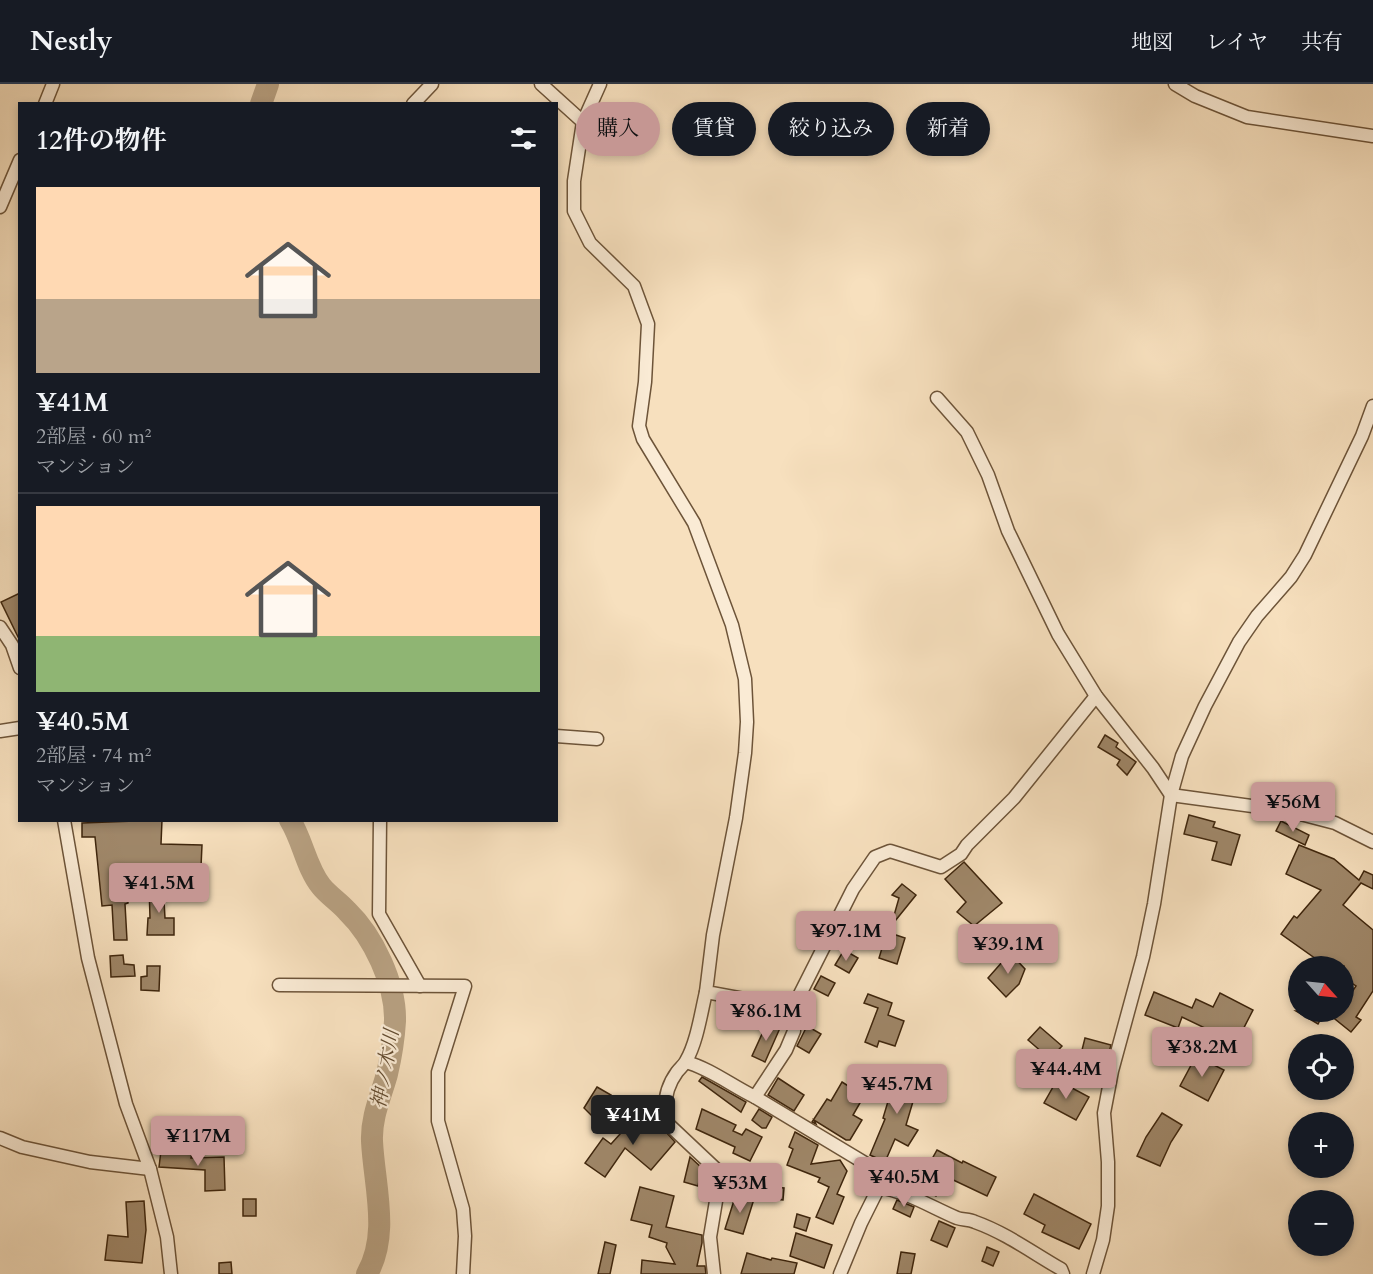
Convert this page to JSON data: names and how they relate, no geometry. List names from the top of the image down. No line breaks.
{"water":["神ノ木川"],"north":"bottom right","page":{"header":"Nestly","nav":["地図","レイヤ","共有"],"chip":["購入","賃貸","絞り込み","新着"],"heading":"12件の物件","list":[{"name":"¥41M","note":"2部屋 · 60 m² · マンション"},{"name":"¥40.5M","note":"2部屋 · 74 m² · マンション"}],"price":["¥56M","¥41.5M","¥97.1M","¥39.1M","¥86.1M","¥38.2M","¥44.4M","¥45.7M","¥41M","¥117M","¥40.5M","¥53M"],"map_buttons":["+","−"]}}
